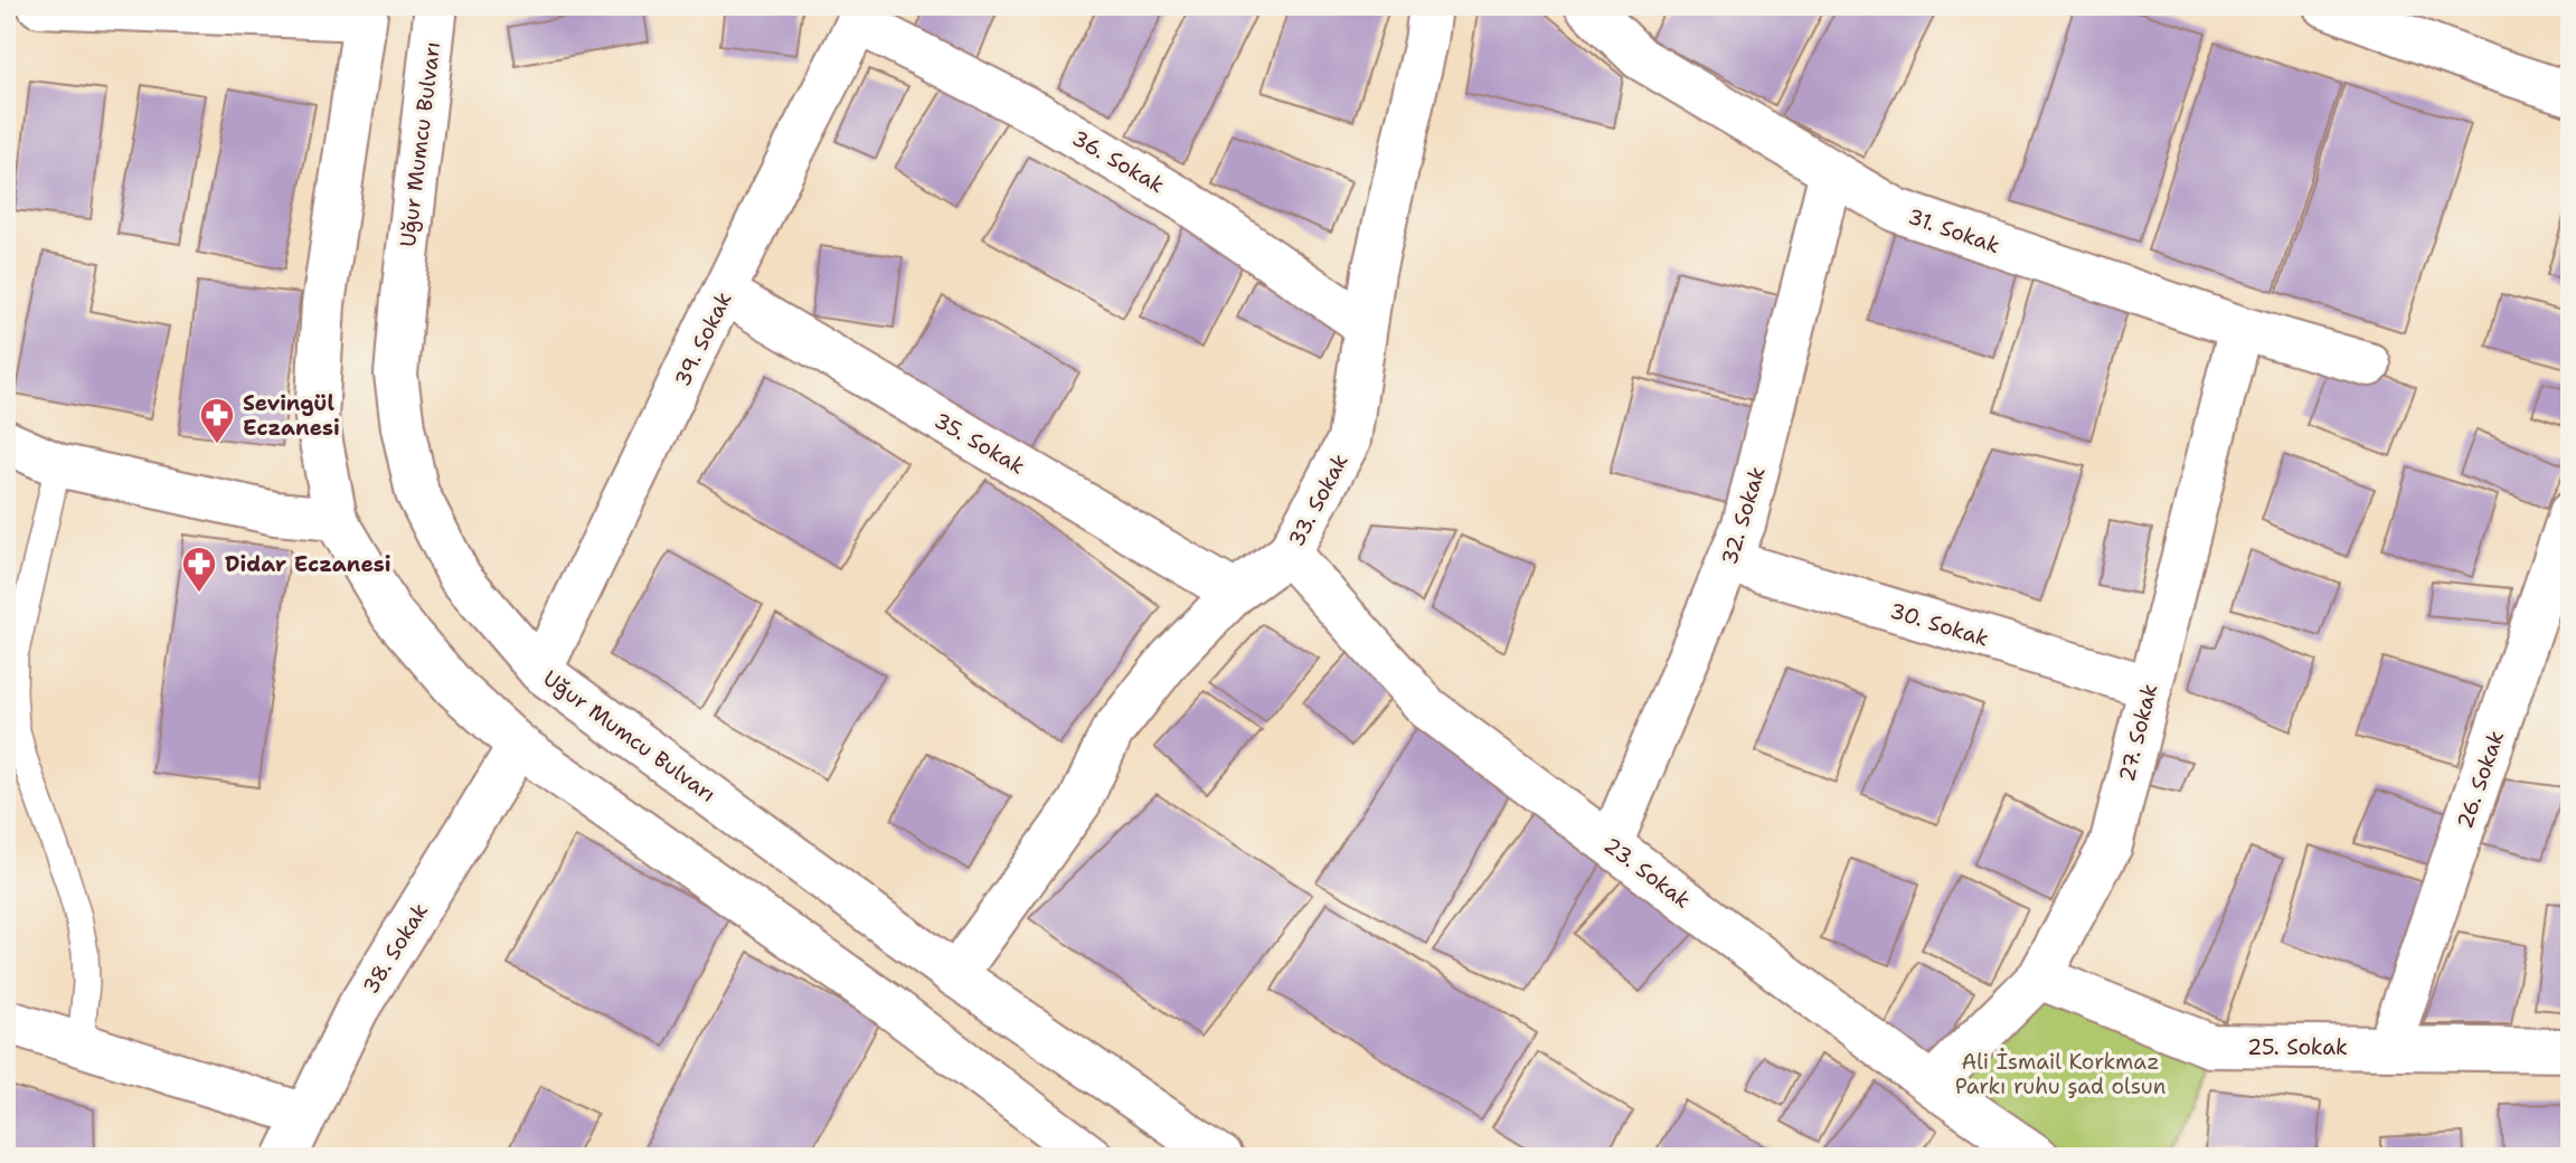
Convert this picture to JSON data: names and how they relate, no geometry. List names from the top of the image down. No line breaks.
{"streets":{"street":["Uğur Mumcu Bulvarı","36. Sokak","31. Sokak","39. Sokak","35. Sokak","33. Sokak","32. Sokak","30. Sokak","27. Sokak","26. Sokak","23. Sokak","38. Sokak","25. Sokak"]},"crossings":[["Uğur Mumcu Bulvarı","39. Sokak"],["Uğur Mumcu Bulvarı","33. Sokak"],["36. Sokak","39. Sokak"],["36. Sokak","33. Sokak"],["31. Sokak","32. Sokak"],["31. Sokak","27. Sokak"],["39. Sokak","35. Sokak"],["35. Sokak","33. Sokak"],["33. Sokak","23. Sokak"],["32. Sokak","30. Sokak"],["32. Sokak","23. Sokak"],["30. Sokak","27. Sokak"],["27. Sokak","23. Sokak"],["27. Sokak","25. Sokak"],["26. Sokak","25. Sokak"]],"parks":["Ali İsmail Korkmaz Parkı ruhu şad olsun"],"places":{"pharmacy":["Sevingül Eczanesi","Didar Eczanesi"]}}
